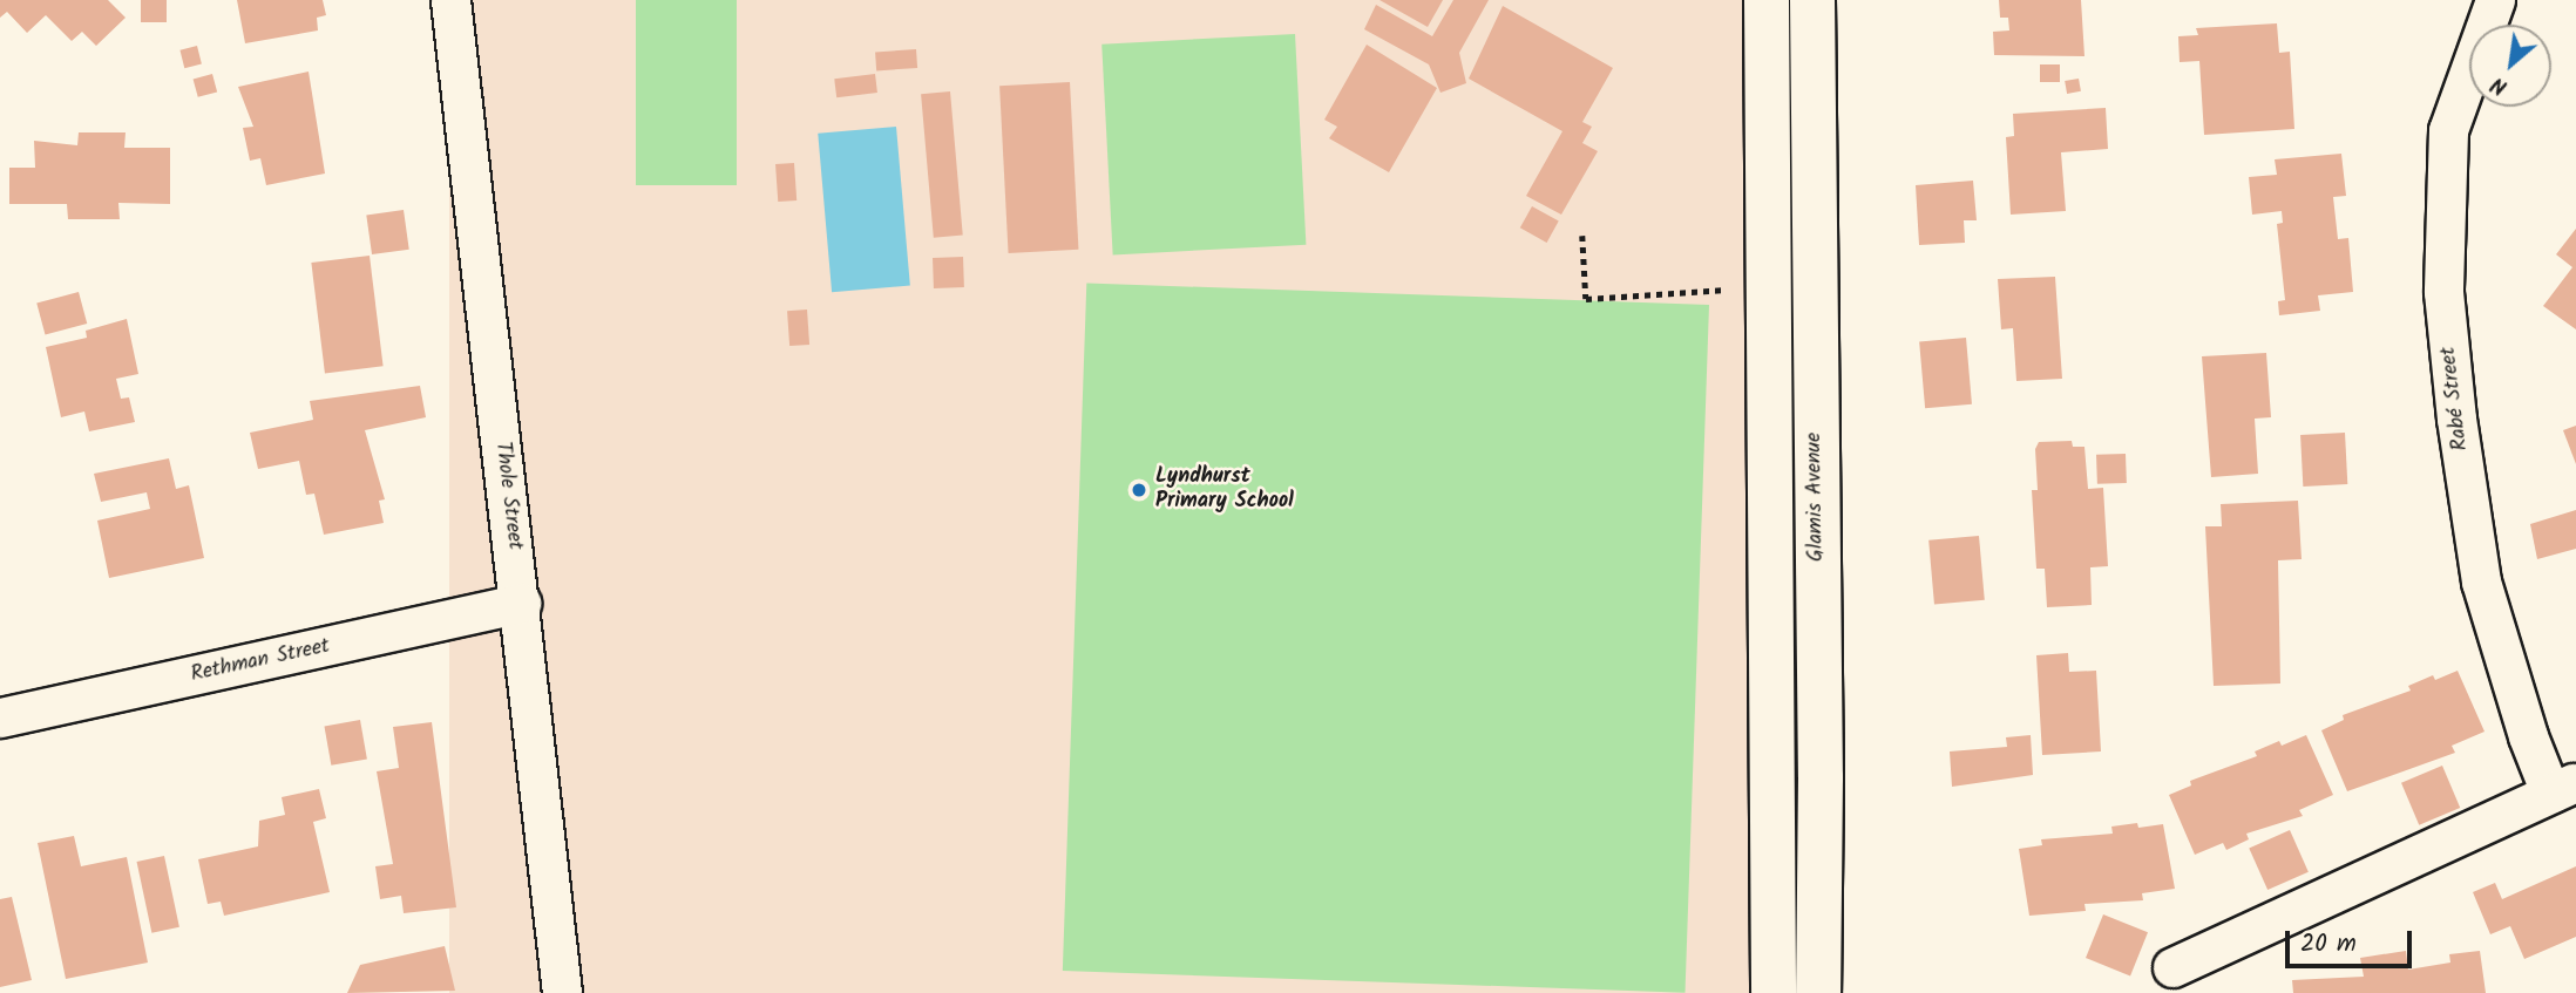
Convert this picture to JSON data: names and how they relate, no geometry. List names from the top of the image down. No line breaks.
{"streets":{"main road":["Glamis Avenue"],"street":["Rabé Street","Thole Street","Rethman Street"]},"crossings":[["Thole Street","Rethman Street"]],"places":["Lyndhurst Primary School"],"scale_bar":"20 m","north":"bottom left"}
